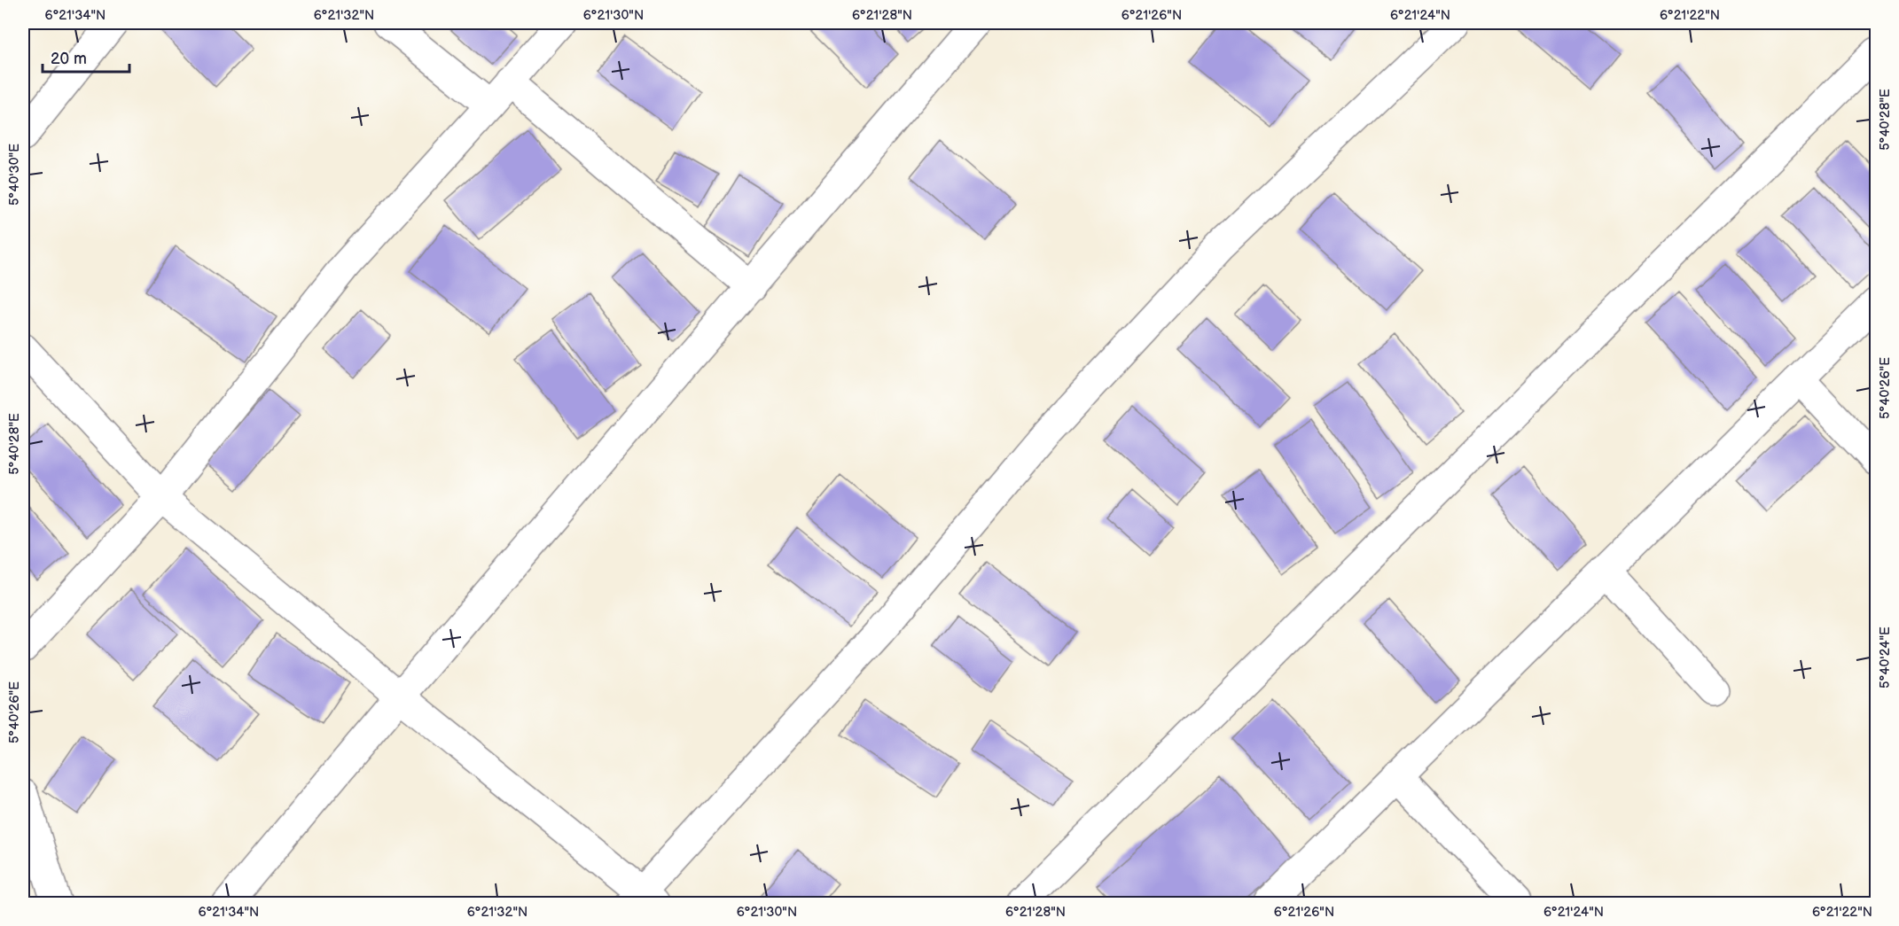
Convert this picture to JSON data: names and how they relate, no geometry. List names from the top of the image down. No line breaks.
{"scale_bar":"20 m","coordinates":["6°21'34\"N","6°21'32\"N","6°21'30\"N","6°21'28\"N","6°21'26\"N","6°21'24\"N","6°21'22\"N","5°40'28\"E","5°40'30\"E","5°40'26\"E","5°40'24\"E"]}
